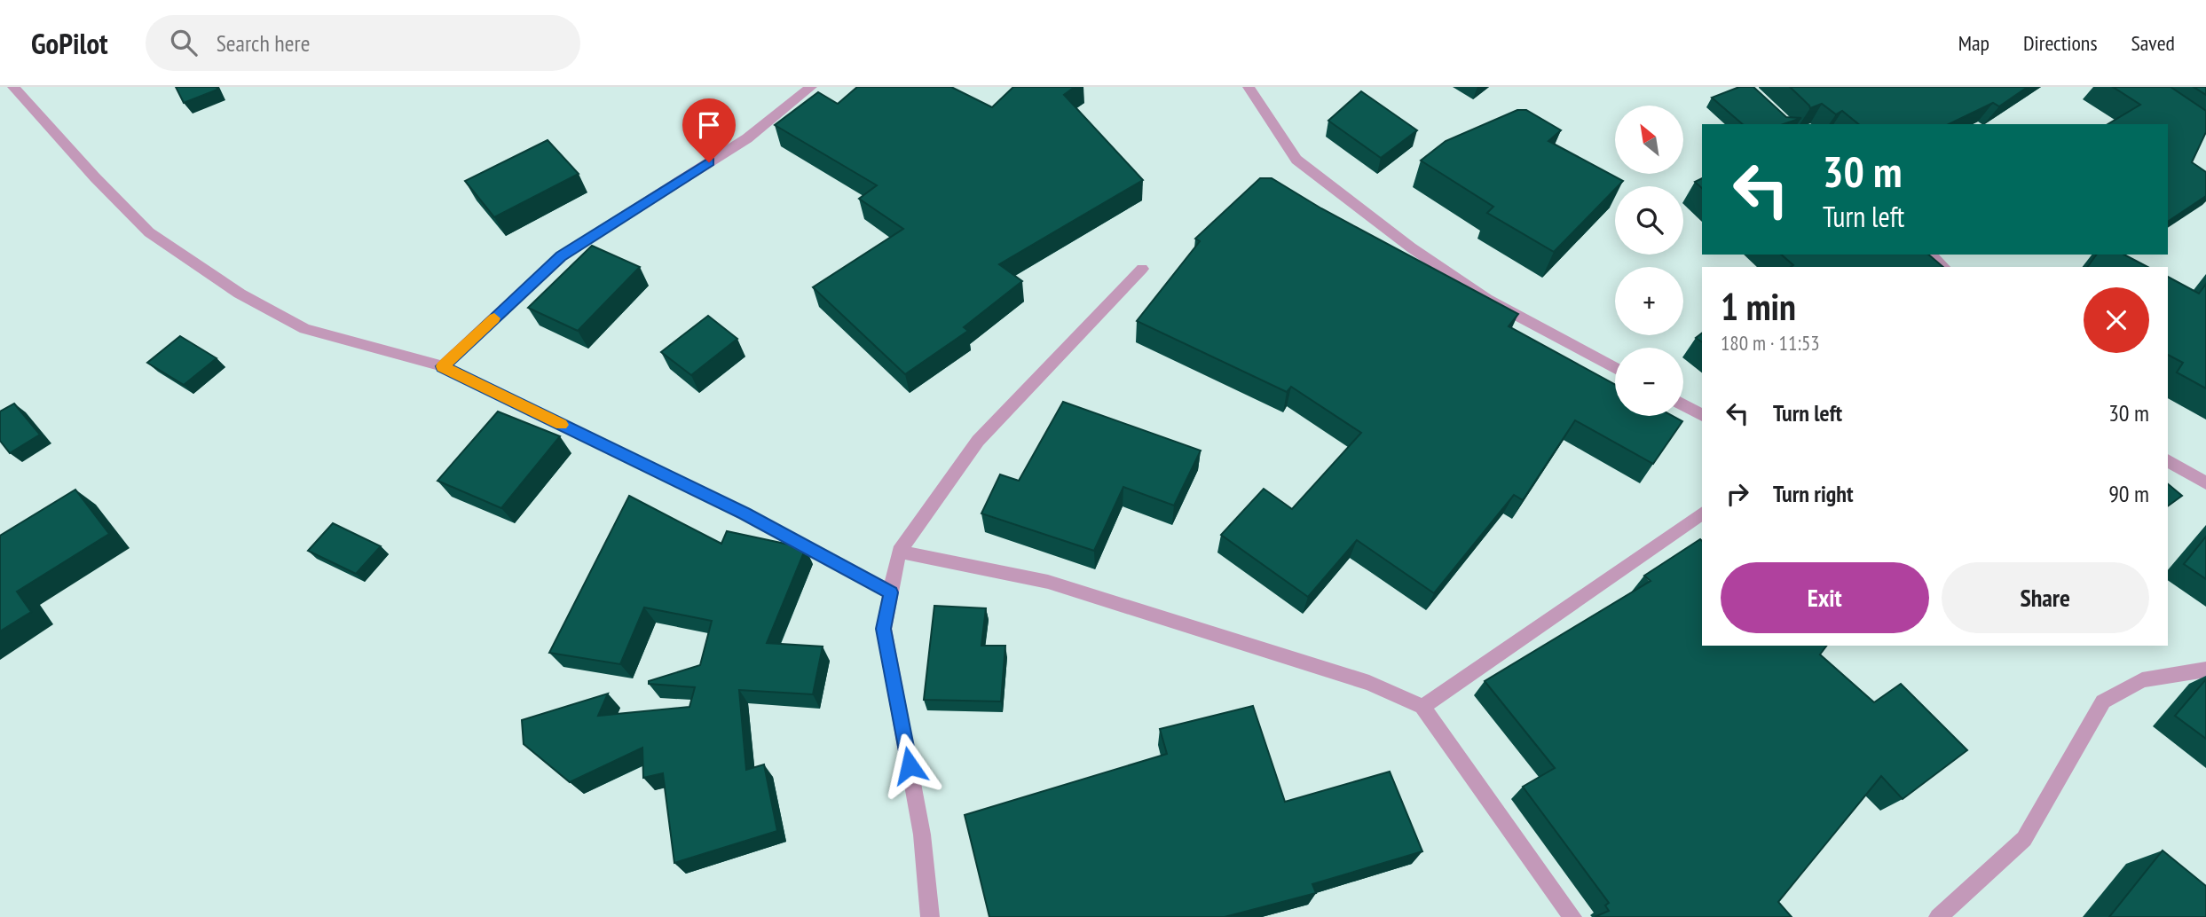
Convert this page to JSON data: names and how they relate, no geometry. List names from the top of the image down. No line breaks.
{"north":"top left","page":{"header":"GoPilot","search":"Search here","nav":["Map","Directions","Saved"],"map_buttons":["+","−"],"turn":["30 m","Turn left"],"heading":["1 min","180 m · 11:53"],"list":[{"name":"Turn left","value":"30 m"},{"name":"Turn right","value":"90 m"}],"buttons":["Exit","Share"]}}
